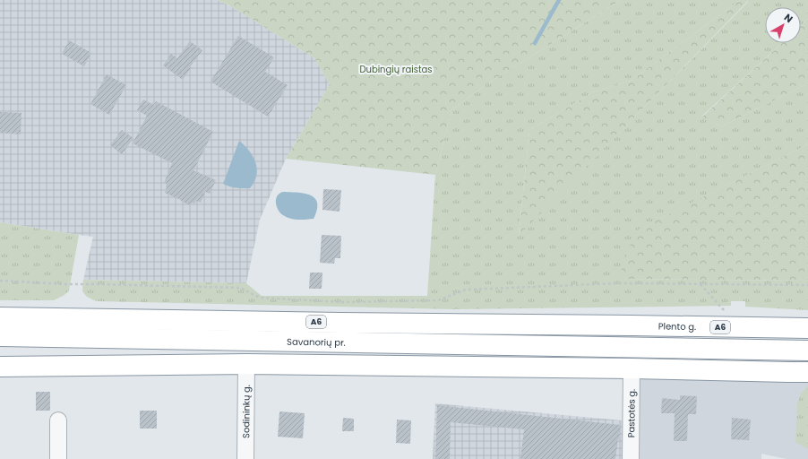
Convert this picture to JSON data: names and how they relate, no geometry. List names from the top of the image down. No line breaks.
{"streets":{"highway":["A6","Plento g.","Savanorių pr."],"street":["Sodininkų g.","Pastotės g."]},"parks":["Dubingių raistas"],"north":"top right"}
